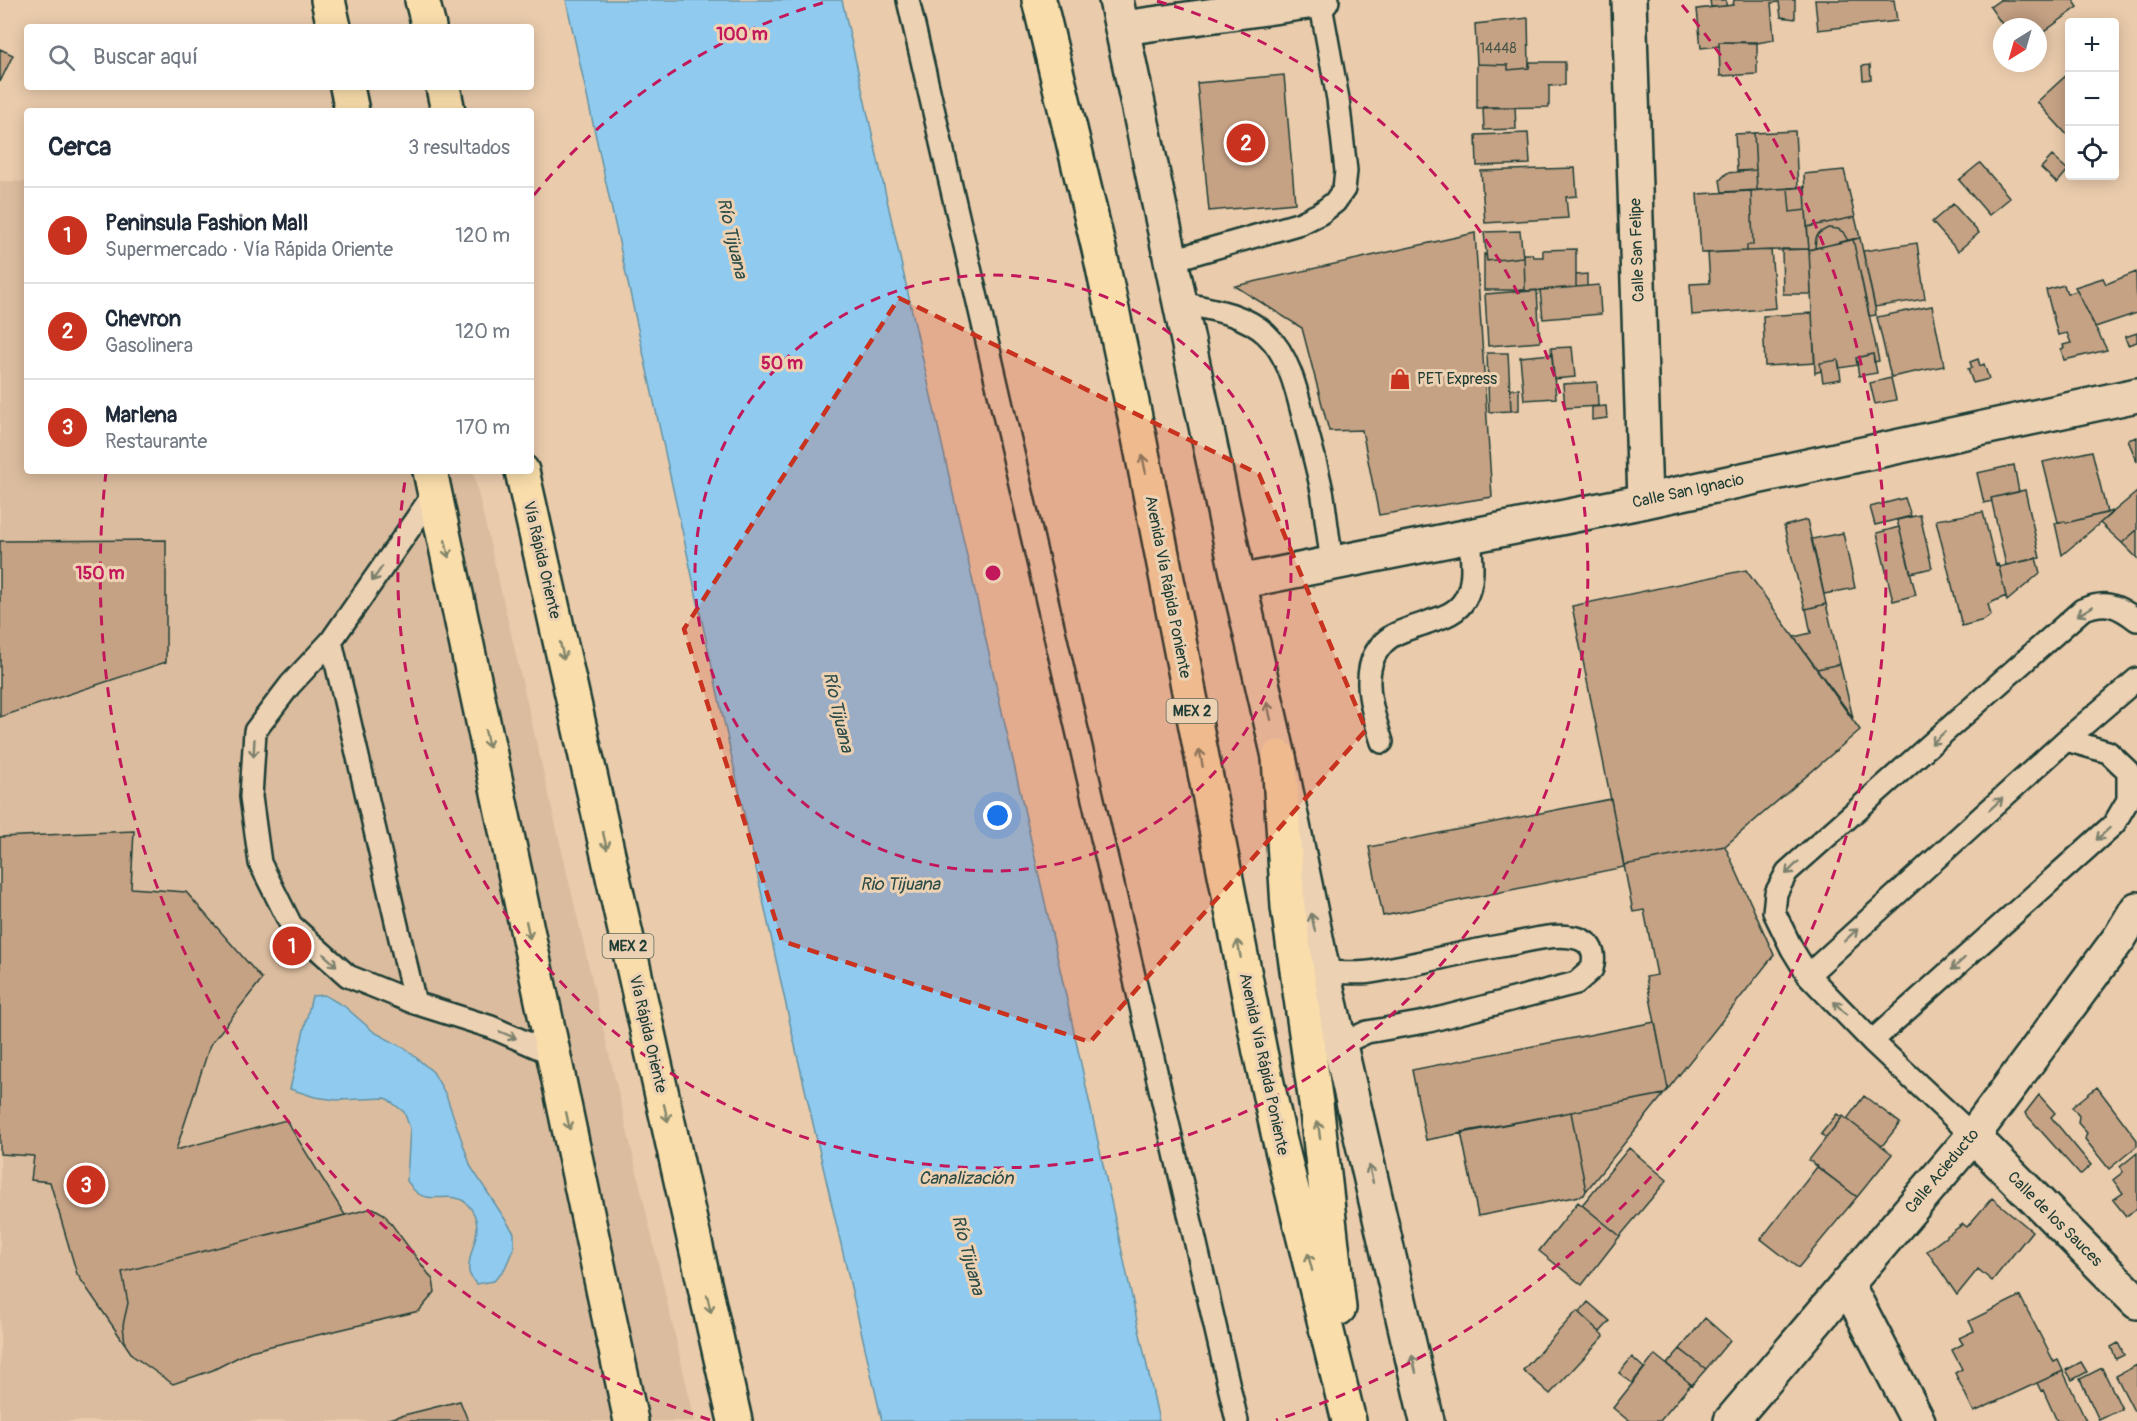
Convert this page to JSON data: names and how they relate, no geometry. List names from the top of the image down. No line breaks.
{"streets":{"highway":["Vía Rápida Oriente","Avenida Vía Rápida Poniente","MEX 2"],"street":["Calle San Felipe","Calle San Ignacio","Calle Acieducto","Calle de los Sauces"]},"crossings":[["Calle San Felipe","Calle San Ignacio"],["Calle Acieducto","Calle de los Sauces"]],"water":["Río Tijuana","Rio Tijuana","Canalización"],"places":{"shop":["PET Express"]},"house_numbers":["14448"],"north":"bottom left","page":{"map_buttons":["+","−"],"search":"Buscar aquí","heading":["Cerca","3 resultados"],"pins":["2","1","3"],"list":[{"mark":"1","name":"Peninsula Fashion Mall","note":"Supermercado · Vía Rápida Oriente","value":"120 m"},{"mark":"2","name":"Chevron","note":"Gasolinera","value":"120 m"},{"mark":"3","name":"Marlena","note":"Restaurante","value":"170 m"}]},"rings":["100 m","50 m","150 m"]}
